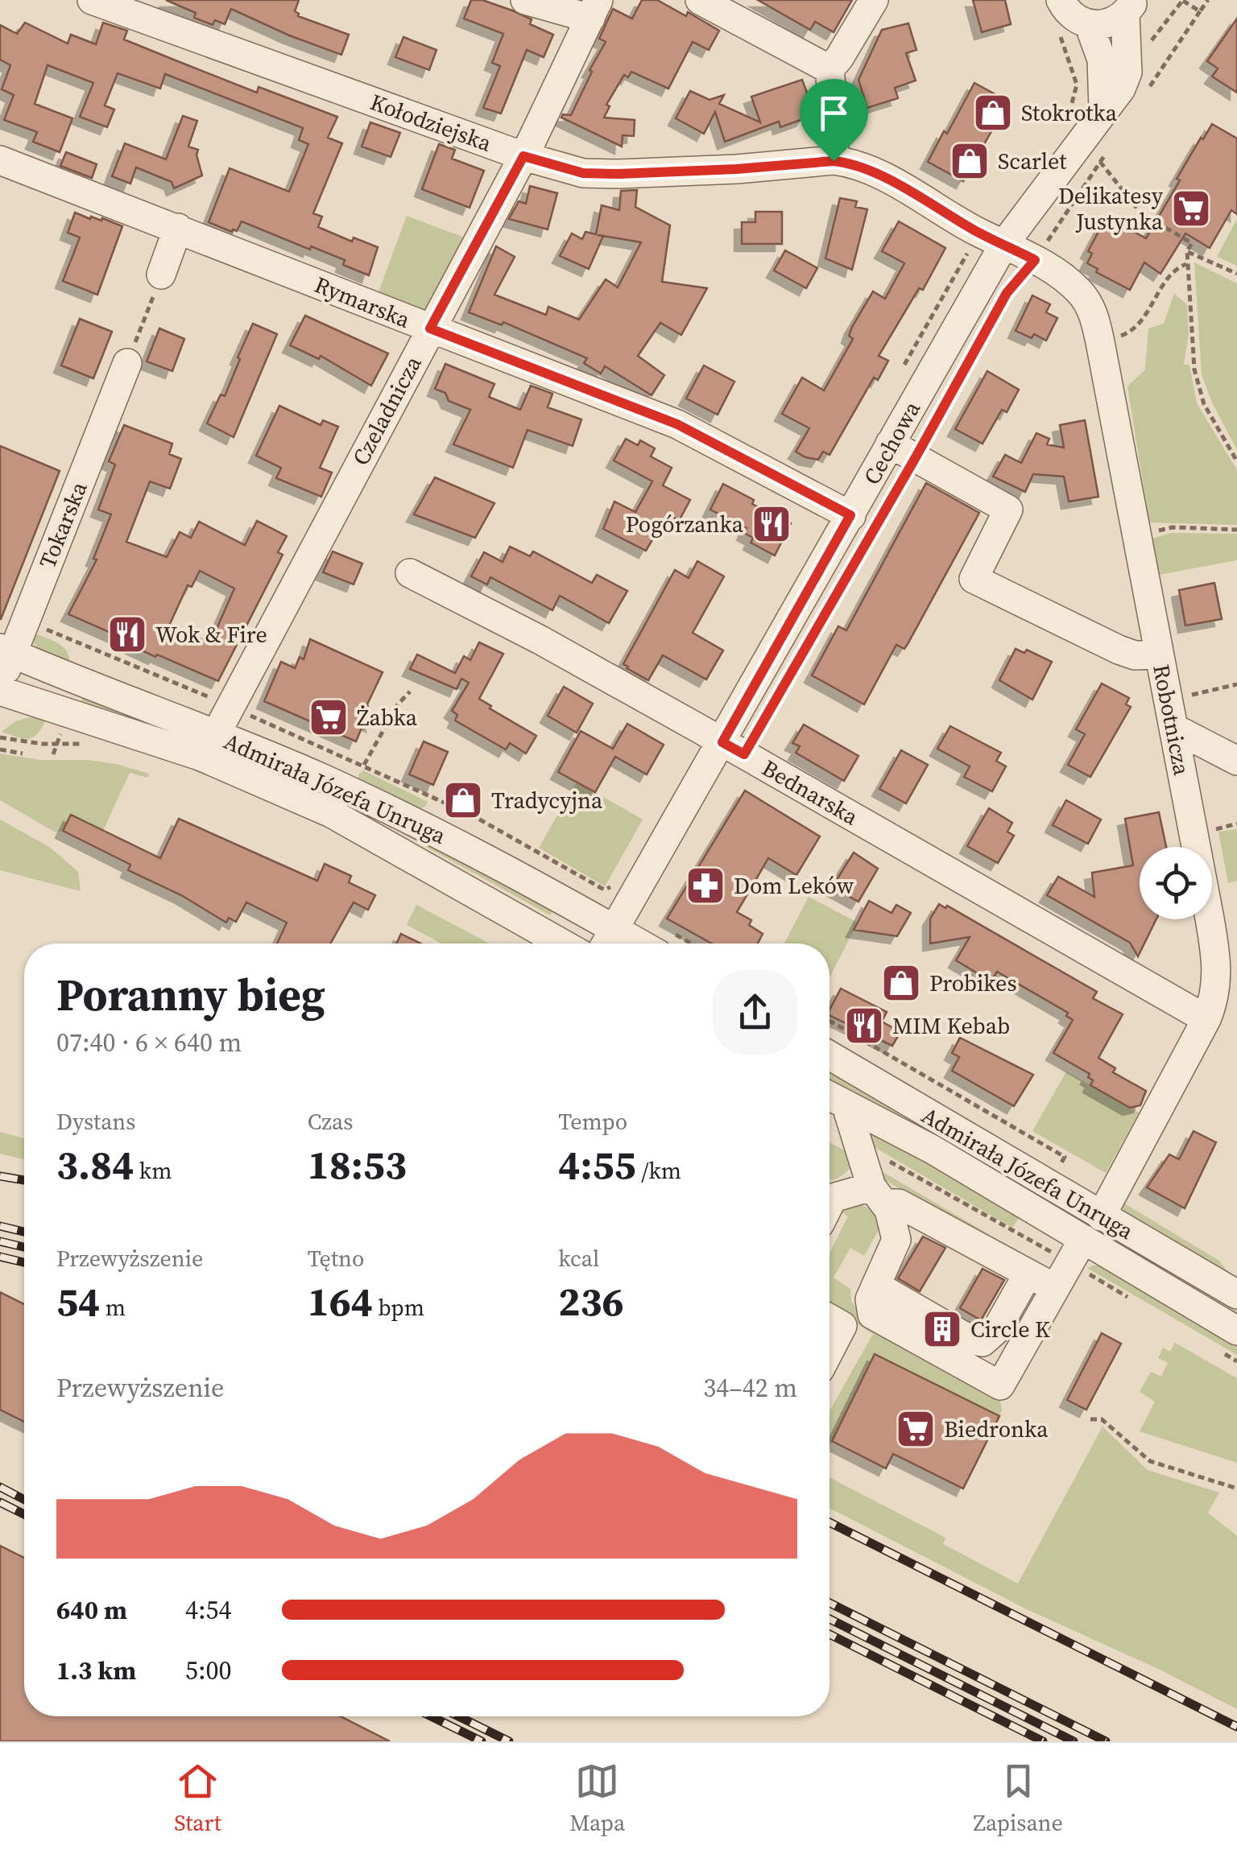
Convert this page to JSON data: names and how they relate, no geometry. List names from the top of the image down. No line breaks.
{"streets":{"street":["Kołodziejska","Rymarska","Czeladnicza","Cechowa","Tokarska","Robotnicza","Admirała Józefa Unruga","Bednarska"]},"crossings":[["Kołodziejska","Czeladnicza"],["Kołodziejska","Cechowa"],["Kołodziejska","Robotnicza"],["Rymarska","Czeladnicza"],["Rymarska","Cechowa"],["Czeladnicza","Admirała Józefa Unruga"],["Cechowa","Robotnicza"],["Cechowa","Admirała Józefa Unruga"],["Cechowa","Bednarska"],["Tokarska","Admirała Józefa Unruga"],["Robotnicza","Admirała Józefa Unruga"],["Robotnicza","Bednarska"]],"places":{"shop":["Stokrotka","Scarlet","Tradycyjna","Probikes"],"supermarket":["Delikatesy Justynka","Żabka","Biedronka"],"restaurant":["Pogórzanka","Wok & Fire","MIM Kebab"],"pharmacy":["Dom Leków"],"building":["Circle K"]},"page":{"heading":["Poranny bieg","07:40 · 6 × 640 m"],"stats":[["Dystans","3.84 km"],["Czas","18:53"],["Tempo","4:55 /km"],["Przewyższenie","54 m"],["Tętno","164 bpm"],["kcal","236"]],"chart":["Przewyższenie","34–42 m"],"list":[{"name":"640 m","note":"4:54"},{"name":"1.3 km","note":"5:00"}],"tabs":["Start","Mapa","Zapisane"]}}
